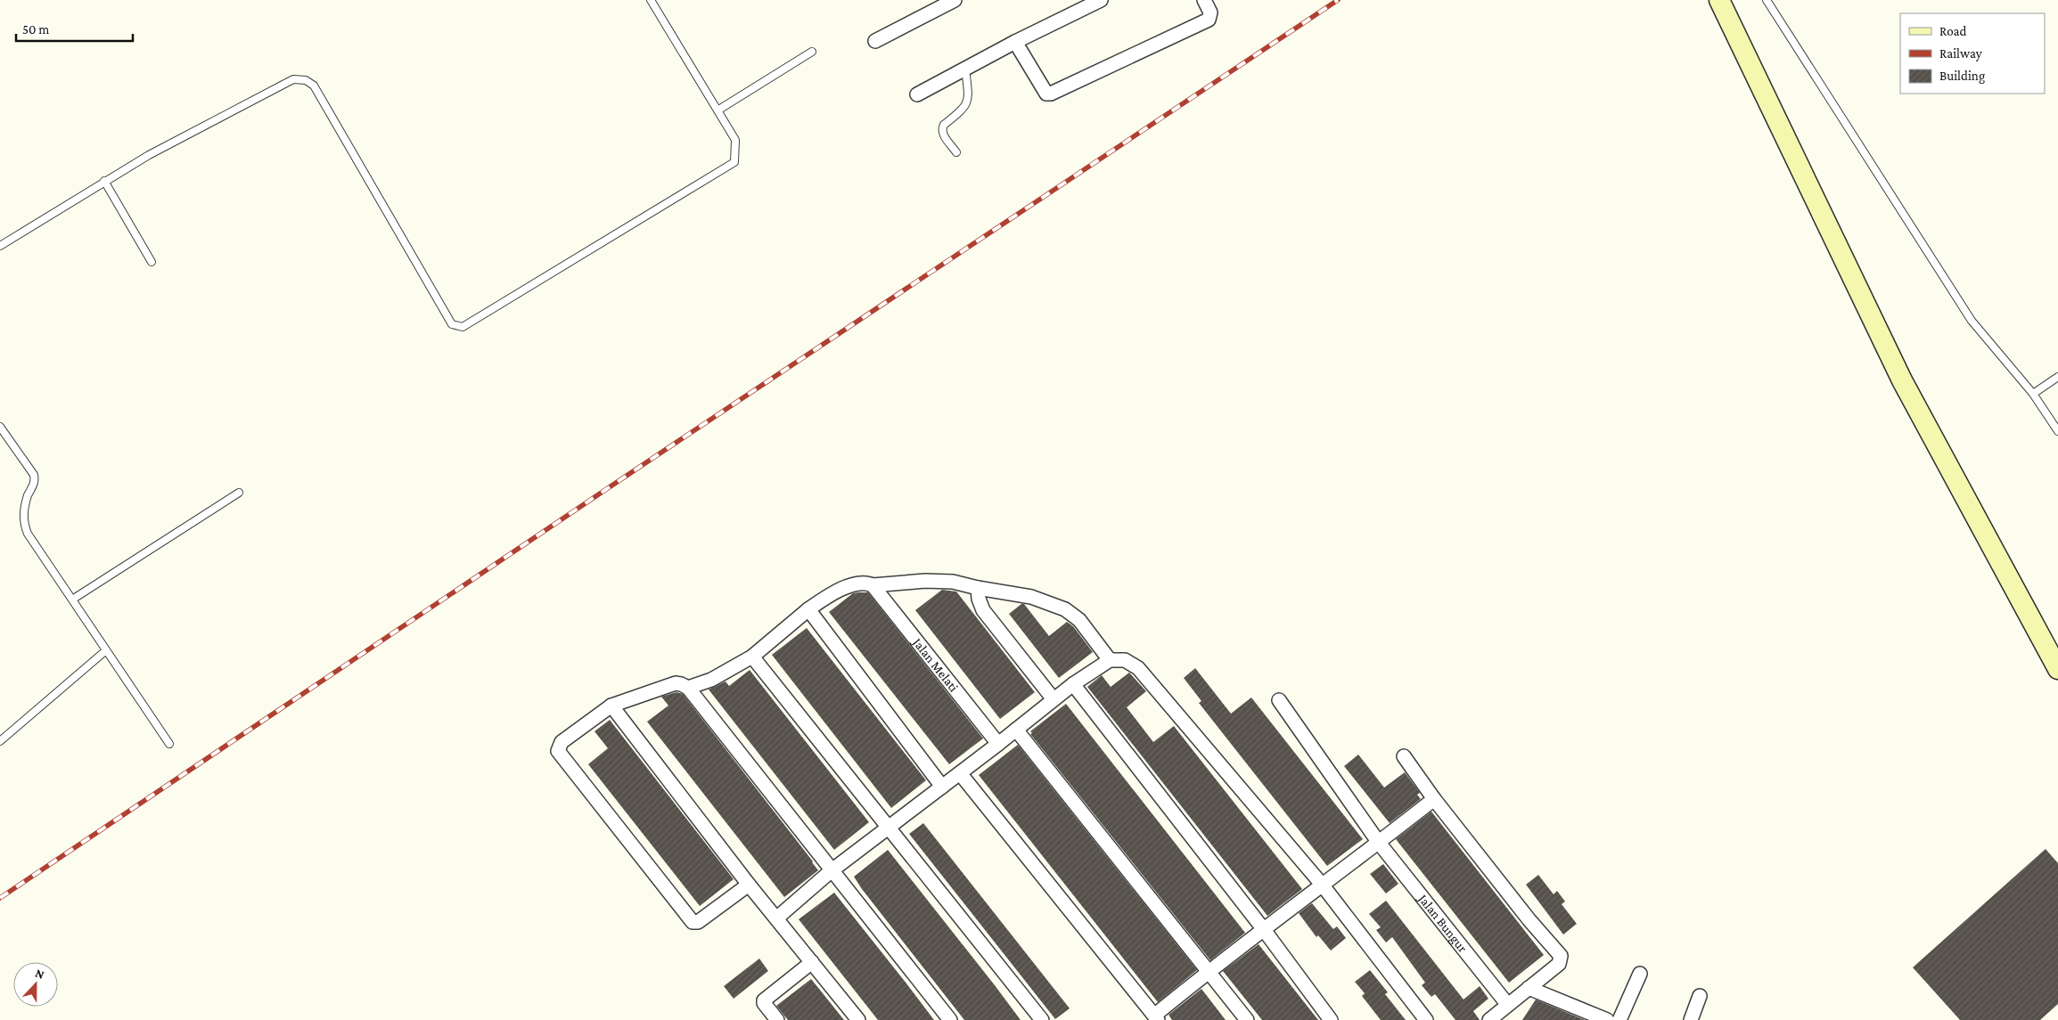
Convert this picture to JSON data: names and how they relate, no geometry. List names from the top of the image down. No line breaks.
{"streets":{"street":["Jalan Melati","Jalan Bungur"]},"legend":["Road","Railway","Building"],"scale_bar":"50 m","north":"top"}
